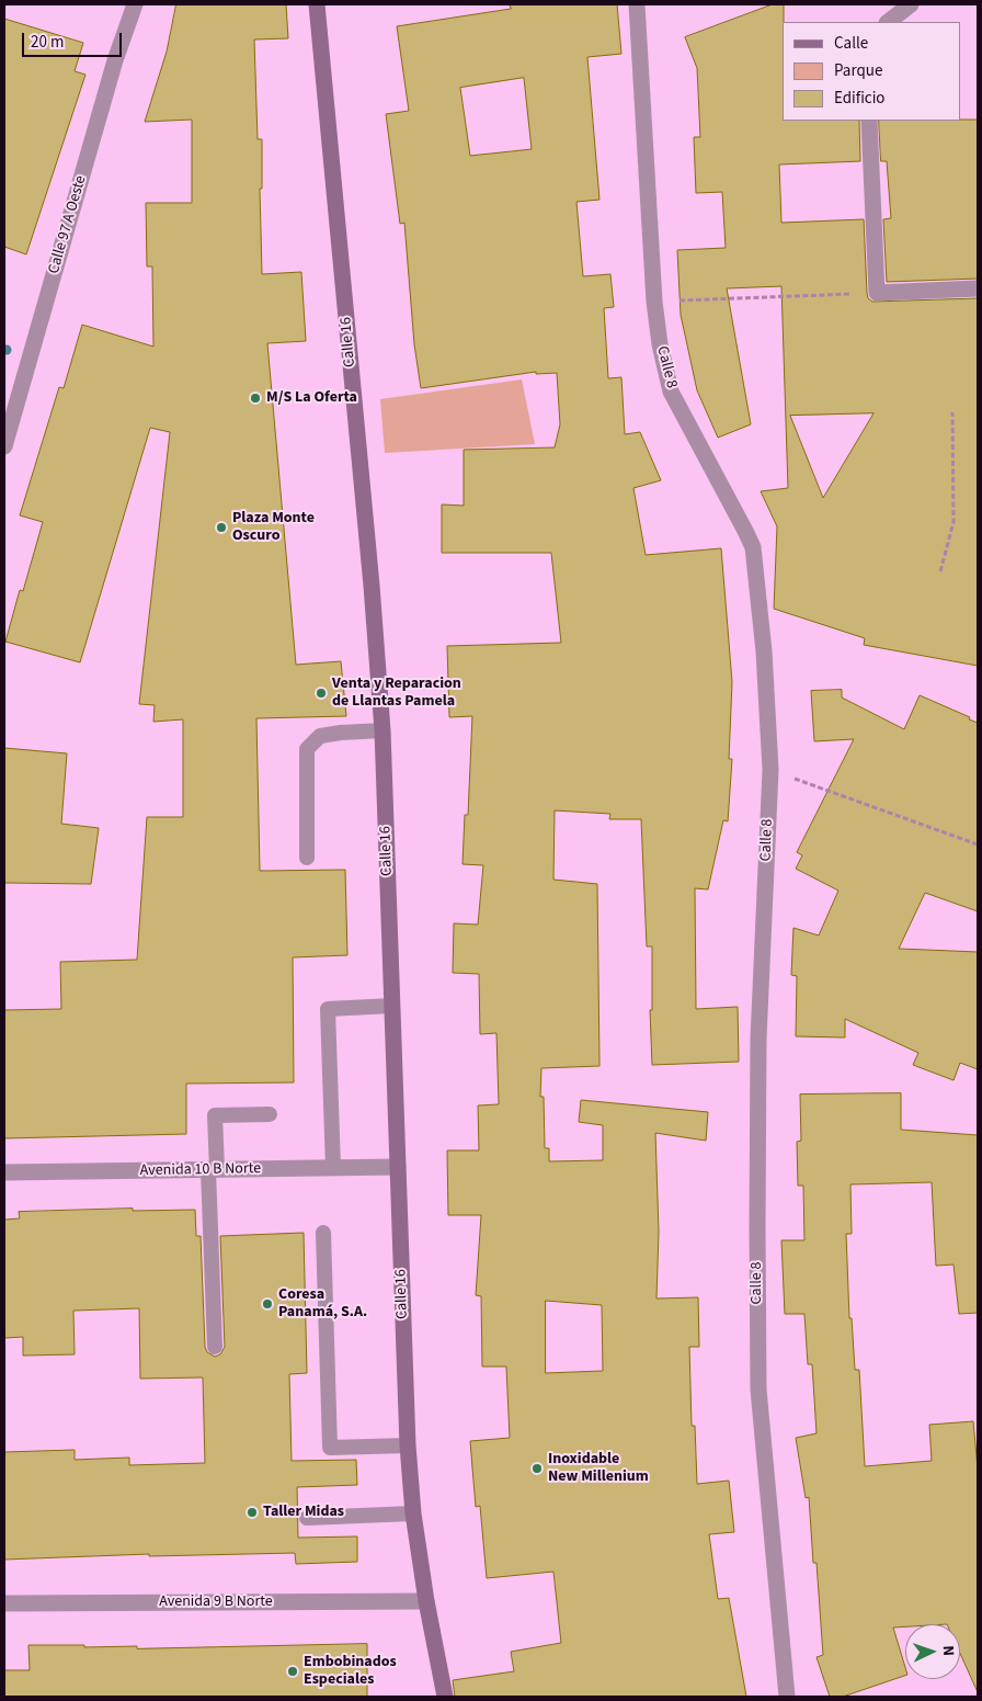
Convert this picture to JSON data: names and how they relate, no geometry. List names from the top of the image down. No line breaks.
{"streets":{"main road":["Calle 16"],"street":["Calle 97 A Oeste","Calle 8","Avenida 10 B Norte","Avenida 9 B Norte"]},"crossings":[["Calle 16","Avenida 10 B Norte"],["Calle 16","Avenida 9 B Norte"]],"places":["M/S La Oferta","Plaza Monte Oscuro","Venta y Reparacion de Llantas Pamela","Coresa Panamá, S.A.","Inoxidable New Millenium","Taller Midas","Embobinados Especiales"],"legend":["Calle","Parque","Edificio"],"scale_bar":"20 m","north":"right"}
